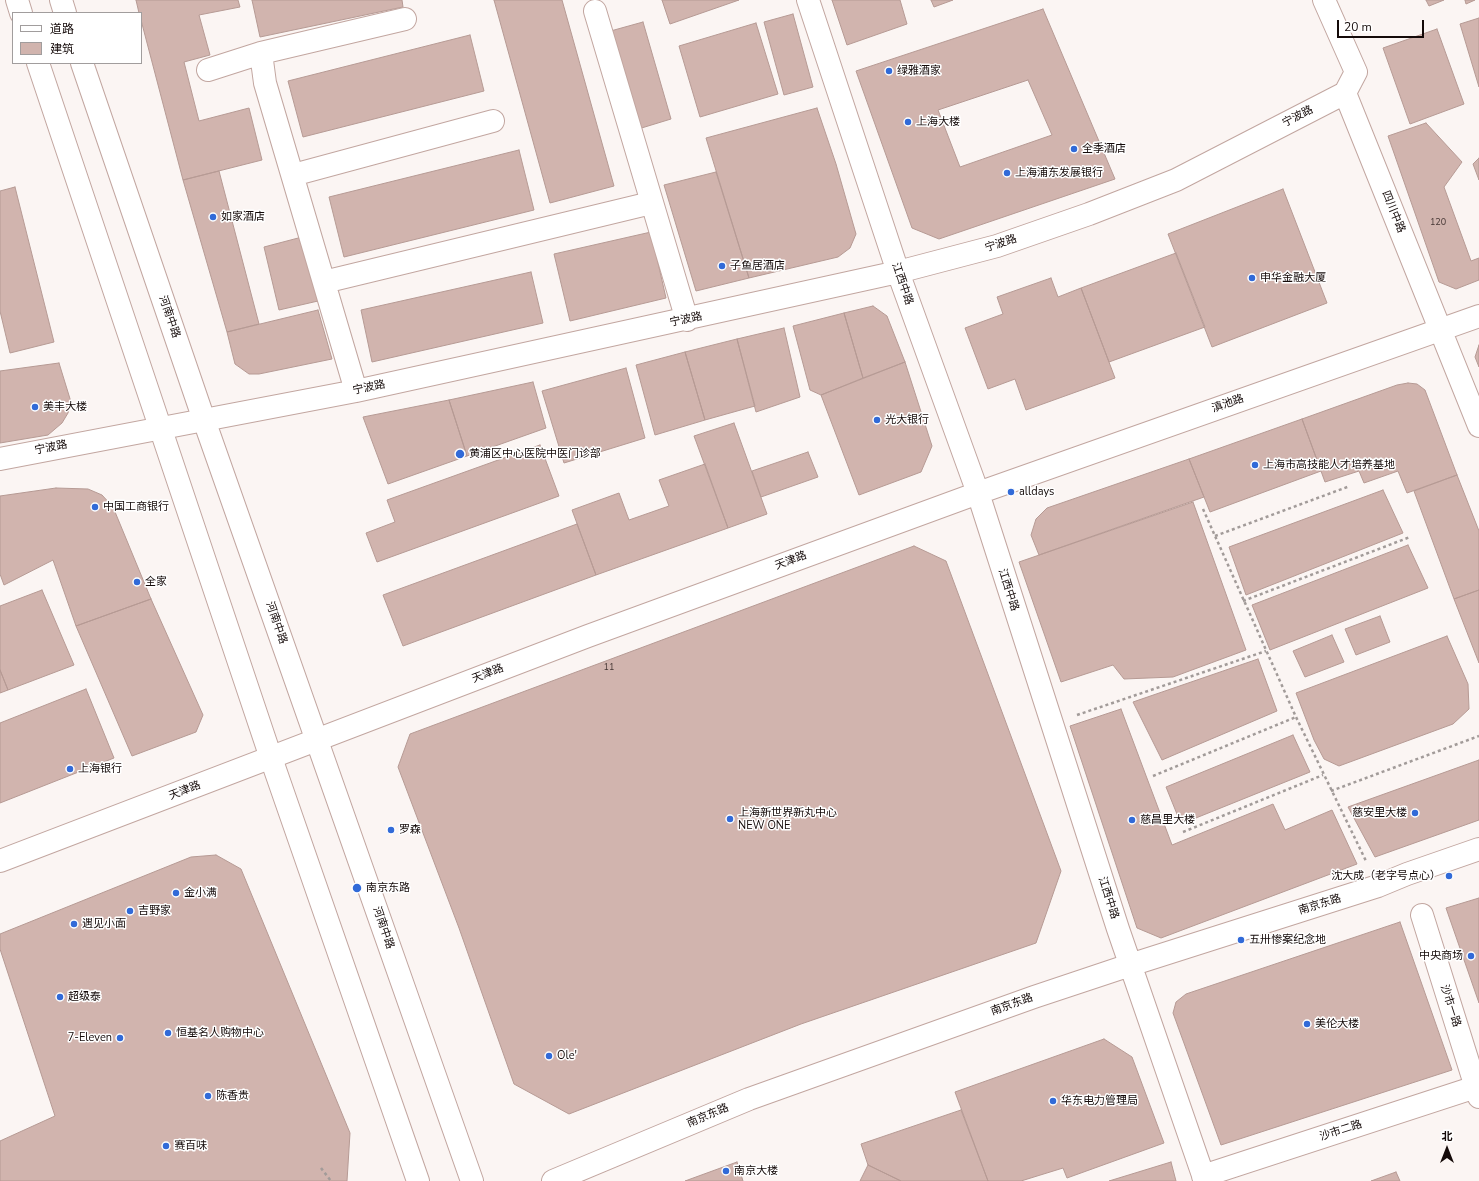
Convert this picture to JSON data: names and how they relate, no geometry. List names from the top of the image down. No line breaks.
{"streets":{"street":["宁波路","四川中路","江西中路","河南中路","滇池路","天津路","南京东路","沙市一路","沙市二路"]},"crossings":[["宁波路","四川中路"],["宁波路","江西中路"],["宁波路","河南中路"],["四川中路","滇池路"],["江西中路","滇池路"],["江西中路","天津路"],["江西中路","南京东路"],["江西中路","沙市二路"],["河南中路","天津路"],["滇池路","天津路"],["沙市一路","沙市二路"]],"places":["绿雅酒家","上海大楼","全季酒店","上海浦东发展银行","如家酒店","子鱼居酒店","申华金融大厦","美丰大楼","光大银行","黄浦区中心医院中医门诊部","上海市高技能人才培养基地","alldays","中国工商银行","全家","上海银行","慈安里大楼","上海新世界新丸中心 NEW ONE","慈昌里大楼","罗森","沈大成（老字号点心）","南京东路","金小满","吉野家","遇见小面","五卅惨案纪念地","中央商场","超级泰","美伦大楼","恒基名人购物中心","7-Eleven","Ole'","陈香贵","华东电力管理局","赛百味","南京大楼"],"house_numbers":["120","11"],"legend":["道路","建筑"],"scale_bar":"20 m","north":"top"}
